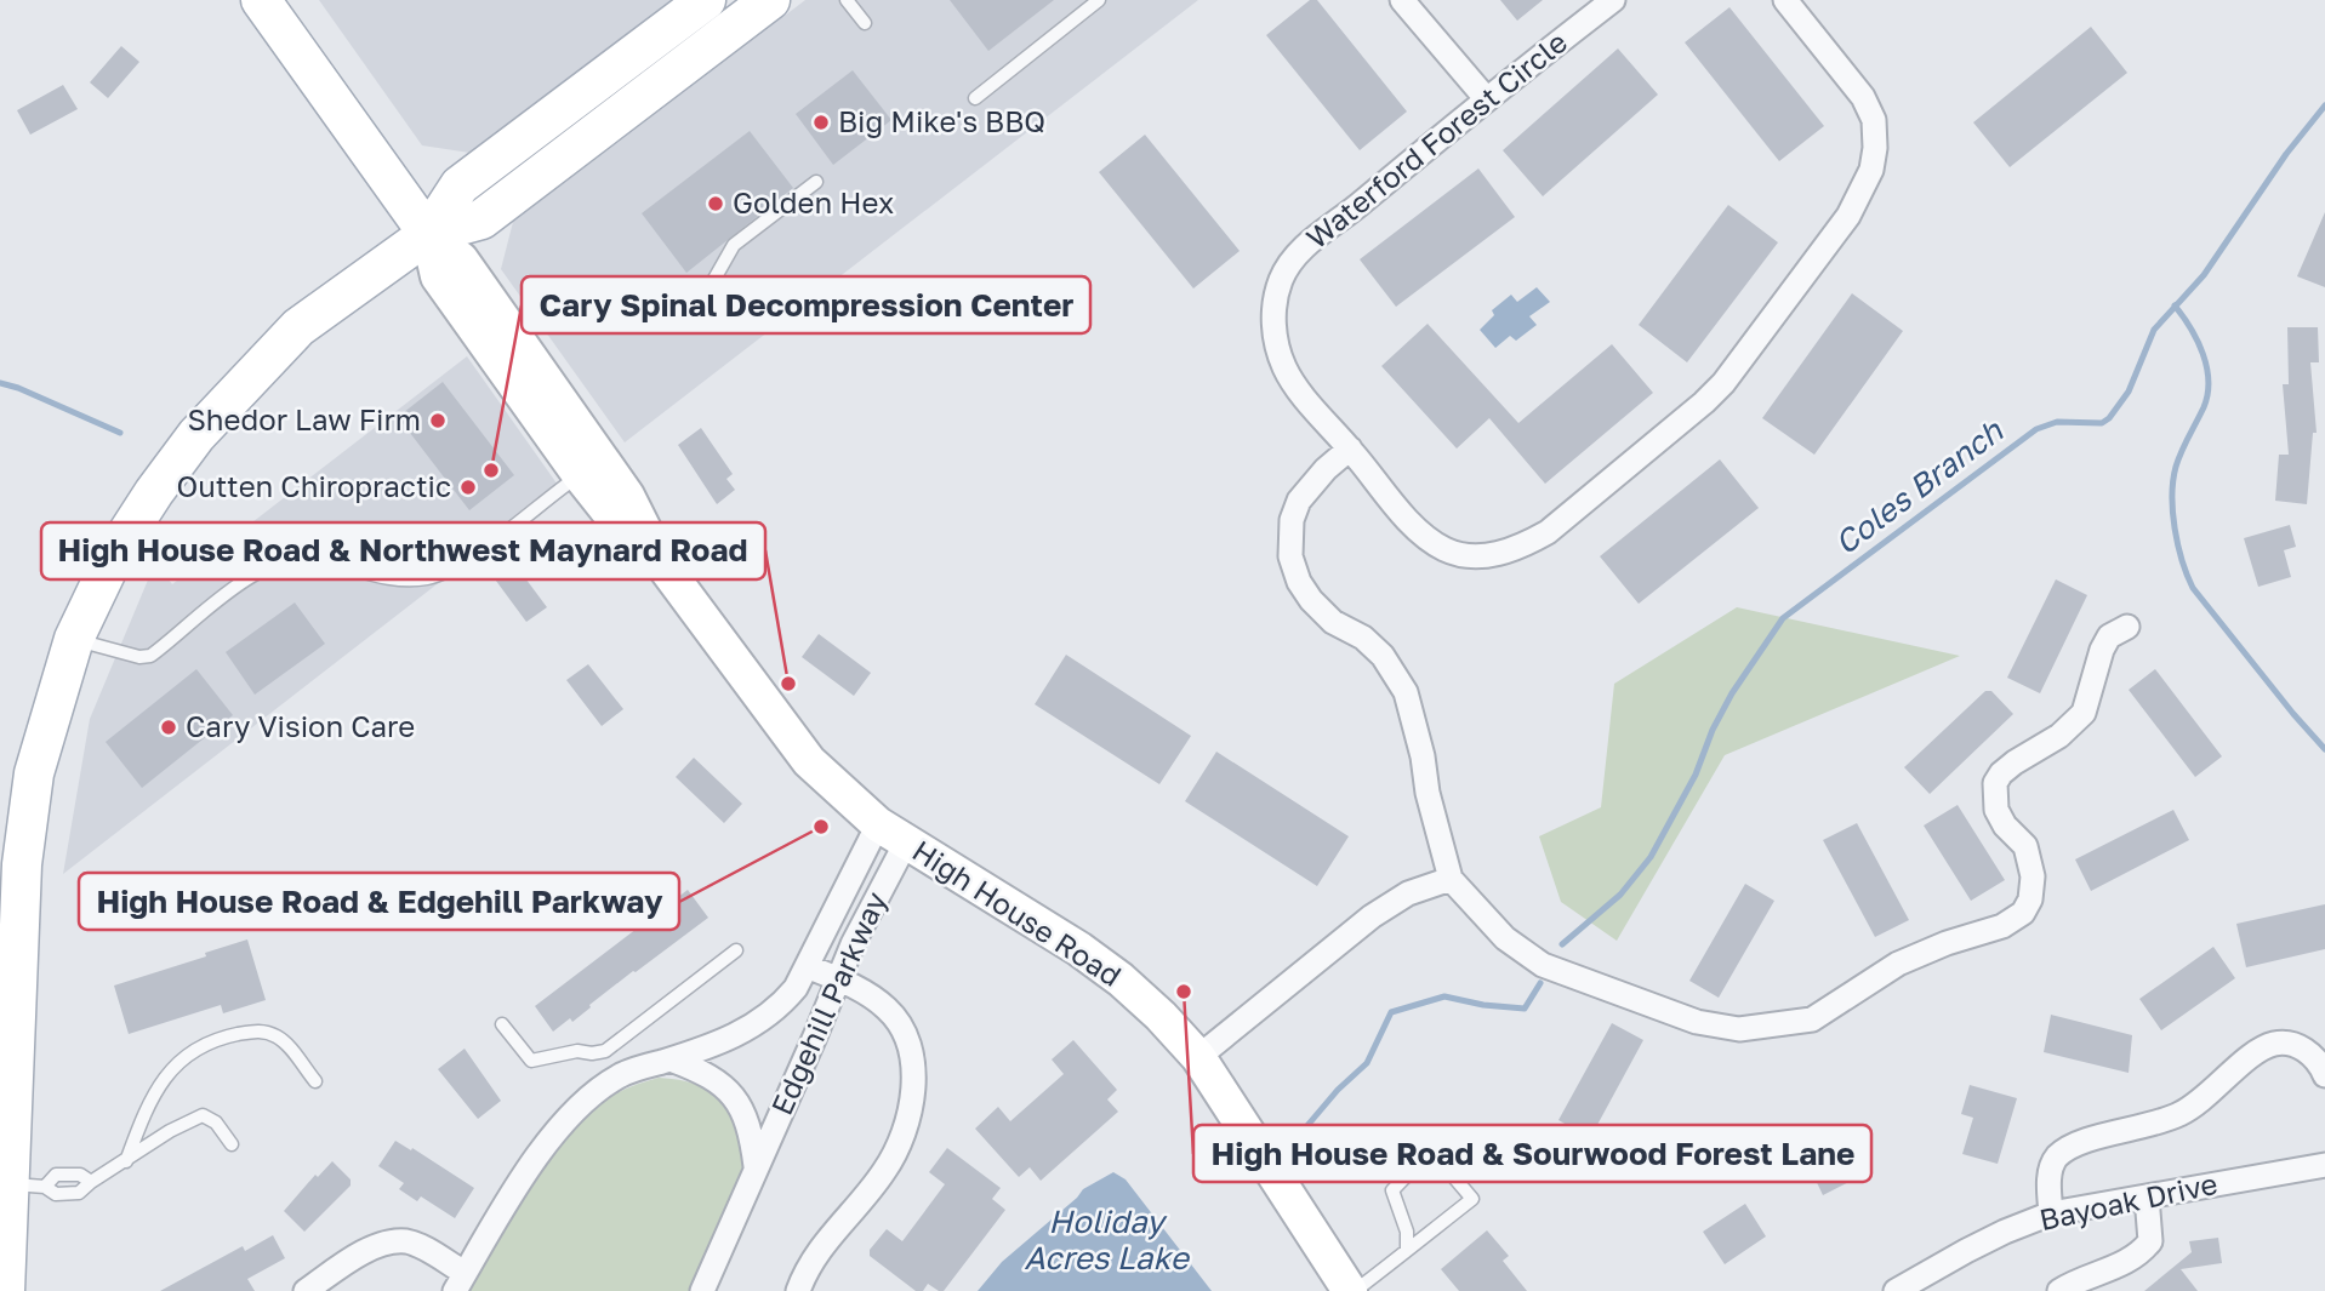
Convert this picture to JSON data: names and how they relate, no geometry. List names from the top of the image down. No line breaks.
{"streets":{"main road":["High House Road"],"street":["Waterford Forest Circle","Edgehill Parkway","Bayoak Drive"]},"crossings":[["High House Road","Edgehill Parkway"]],"water":["Coles Branch","Holiday Acres Lake"],"places":["Big Mike's BBQ","Golden Hex","Shedor Law Firm","Cary Spinal Decompression Center","Outten Chiropractic","High House Road & Northwest Maynard Road","Cary Vision Care","High House Road & Edgehill Parkway","High House Road & Sourwood Forest Lane"]}
